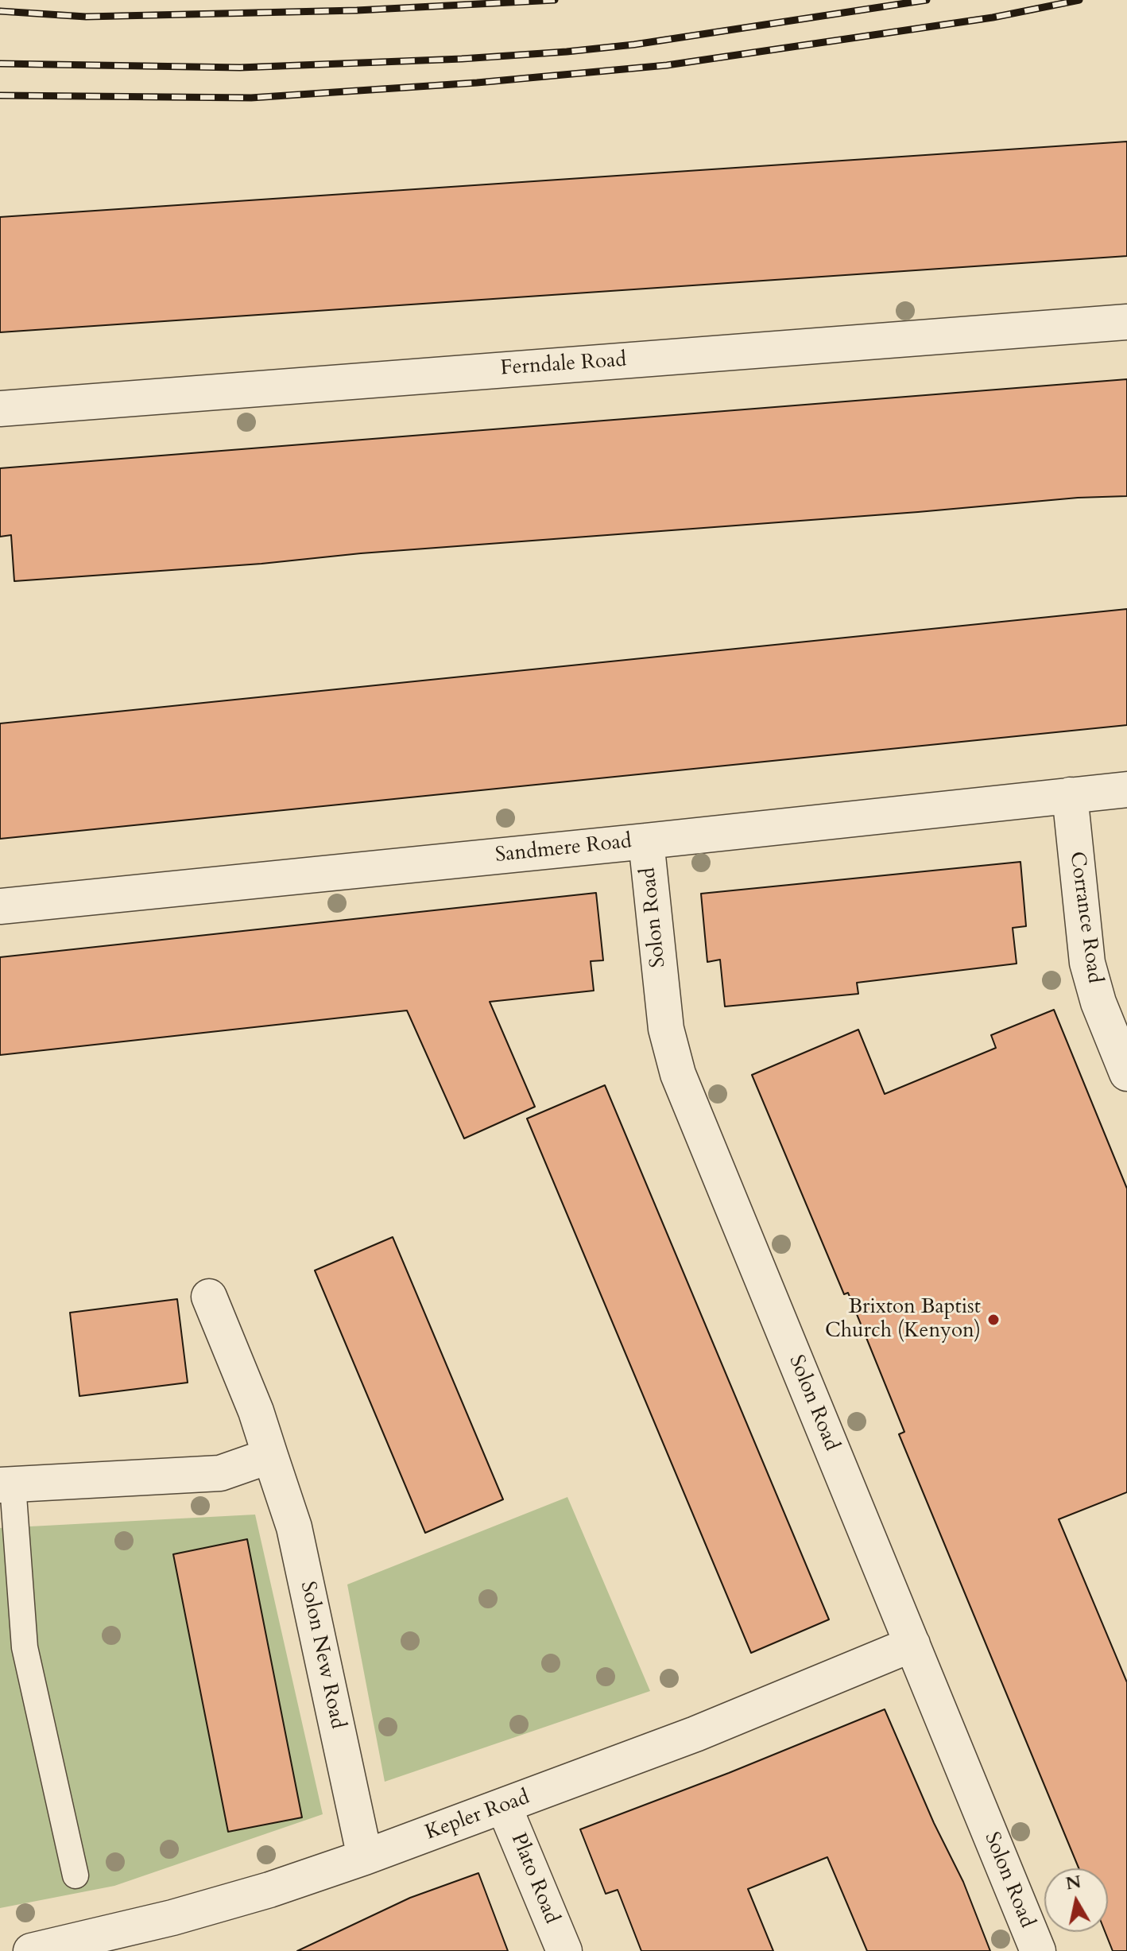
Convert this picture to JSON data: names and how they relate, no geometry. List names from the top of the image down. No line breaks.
{"streets":{"street":["Ferndale Road","Sandmere Road","Solon Road","Corrance Road","Solon New Road","Kepler Road","Plato Road"]},"crossings":[["Sandmere Road","Solon Road"],["Sandmere Road","Corrance Road"],["Solon Road","Kepler Road"],["Solon New Road","Kepler Road"],["Kepler Road","Plato Road"]],"places":["Brixton Baptist Church (Kenyon)"],"north":"top"}
